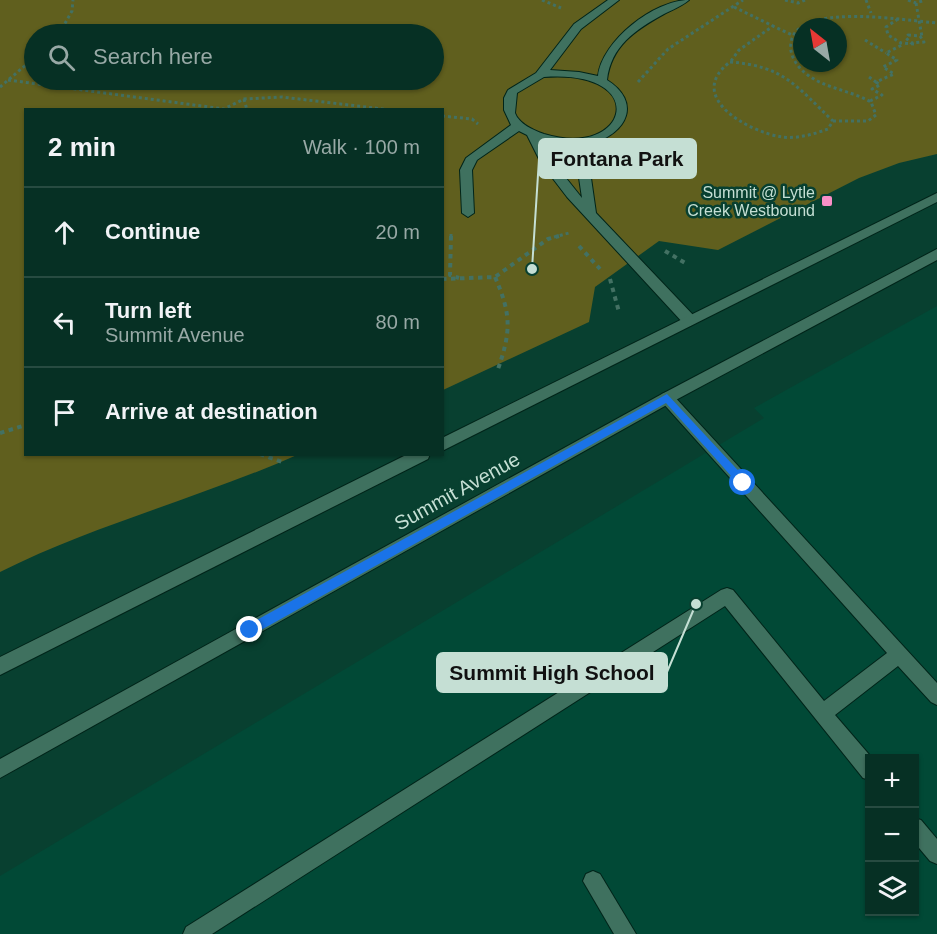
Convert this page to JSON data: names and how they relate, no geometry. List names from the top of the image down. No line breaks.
{"streets":{"main road":["Summit Avenue"]},"places":{"transit":["Summit @ Lytle Creek Westbound"],"other":["Fontana Park","Summit High School"]},"north":"top left","page":{"search":"Search here","heading":["2 min","Walk · 100 m"],"list":[["Continue","20 m"],["Turn left","Summit Avenue","80 m"],"Arrive at destination"],"map_buttons":["+","−"]}}
